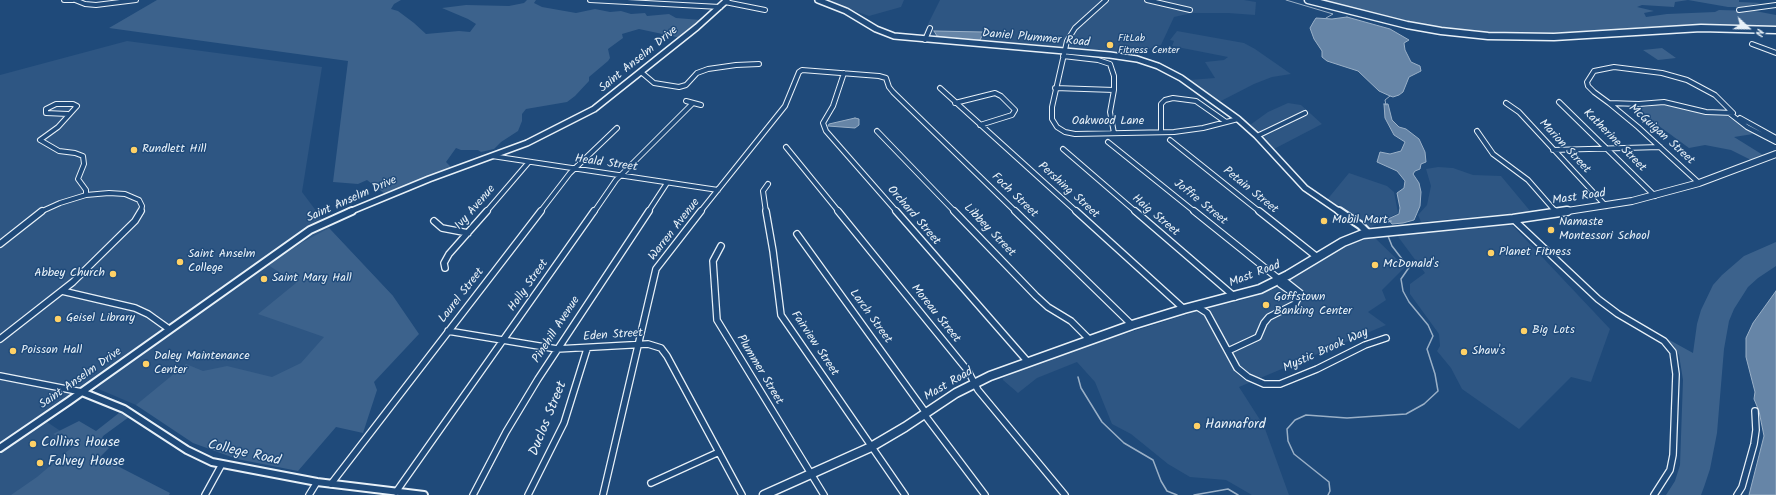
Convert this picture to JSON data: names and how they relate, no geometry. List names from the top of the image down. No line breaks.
{"streets":{"main road":["Mast Road"],"street":["Daniel Plummer Road","Saint Anselm Drive","Oakwood Lane","McGuigan Street","Katherine Street","Marion Street","Heald Street","Pershing Street","Petain Street","Foch Street","Joffre Street","Ivy Avenue","Orchard Street","Haig Street","Warren Avenue","Libbey Street","Holly Street","Laurel Street","Moreau Street","Larch Street","Pinehill Avenue","Eden Street","Fairview Street","Mystic Brook Way","Plummer Street","Duclos Street","College Road"]},"crossings":[["Daniel Plummer Road","Oakwood Lane"],["Daniel Plummer Road","Mast Road"],["Saint Anselm Drive","Heald Street"],["Saint Anselm Drive","College Road"],["McGuigan Street","Mast Road"],["Katherine Street","Mast Road"],["Marion Street","Mast Road"],["Heald Street","Ivy Avenue"],["Heald Street","Warren Avenue"],["Heald Street","Holly Street"],["Heald Street","Laurel Street"],["Heald Street","Pinehill Avenue"],["Pershing Street","Mast Road"],["Petain Street","Mast Road"],["Foch Street","Mast Road"],["Foch Street","Orchard Street"],["Foch Street","Warren Avenue"],["Mast Road","Joffre Street"],["Mast Road","Orchard Street"],["Mast Road","Haig Street"],["Mast Road","Libbey Street"],["Mast Road","Moreau Street"],["Mast Road","Larch Street"],["Mast Road","Fairview Street"],["Mast Road","Mystic Brook Way"],["Mast Road","Plummer Street"],["Orchard Street","Warren Avenue"],["Warren Avenue","Eden Street"],["Holly Street","Eden Street"],["Holly Street","College Road"],["Laurel Street","Eden Street"],["Laurel Street","College Road"],["Pinehill Avenue","Eden Street"],["Eden Street","Duclos Street"]],"places":["FitLab Fitness Center","Rundlett Hill","Mobil Mart","Namaste Montessori School","Planet Fitness","Saint Anselm College","McDonald's","Abbey Church","Saint Mary Hall","Goffstown Banking Center","Geisel Library","Big Lots","Poisson Hall","Shaw's","Daley Maintenance Center","Hannaford","Collins House","Falvey House"],"north":"right"}
